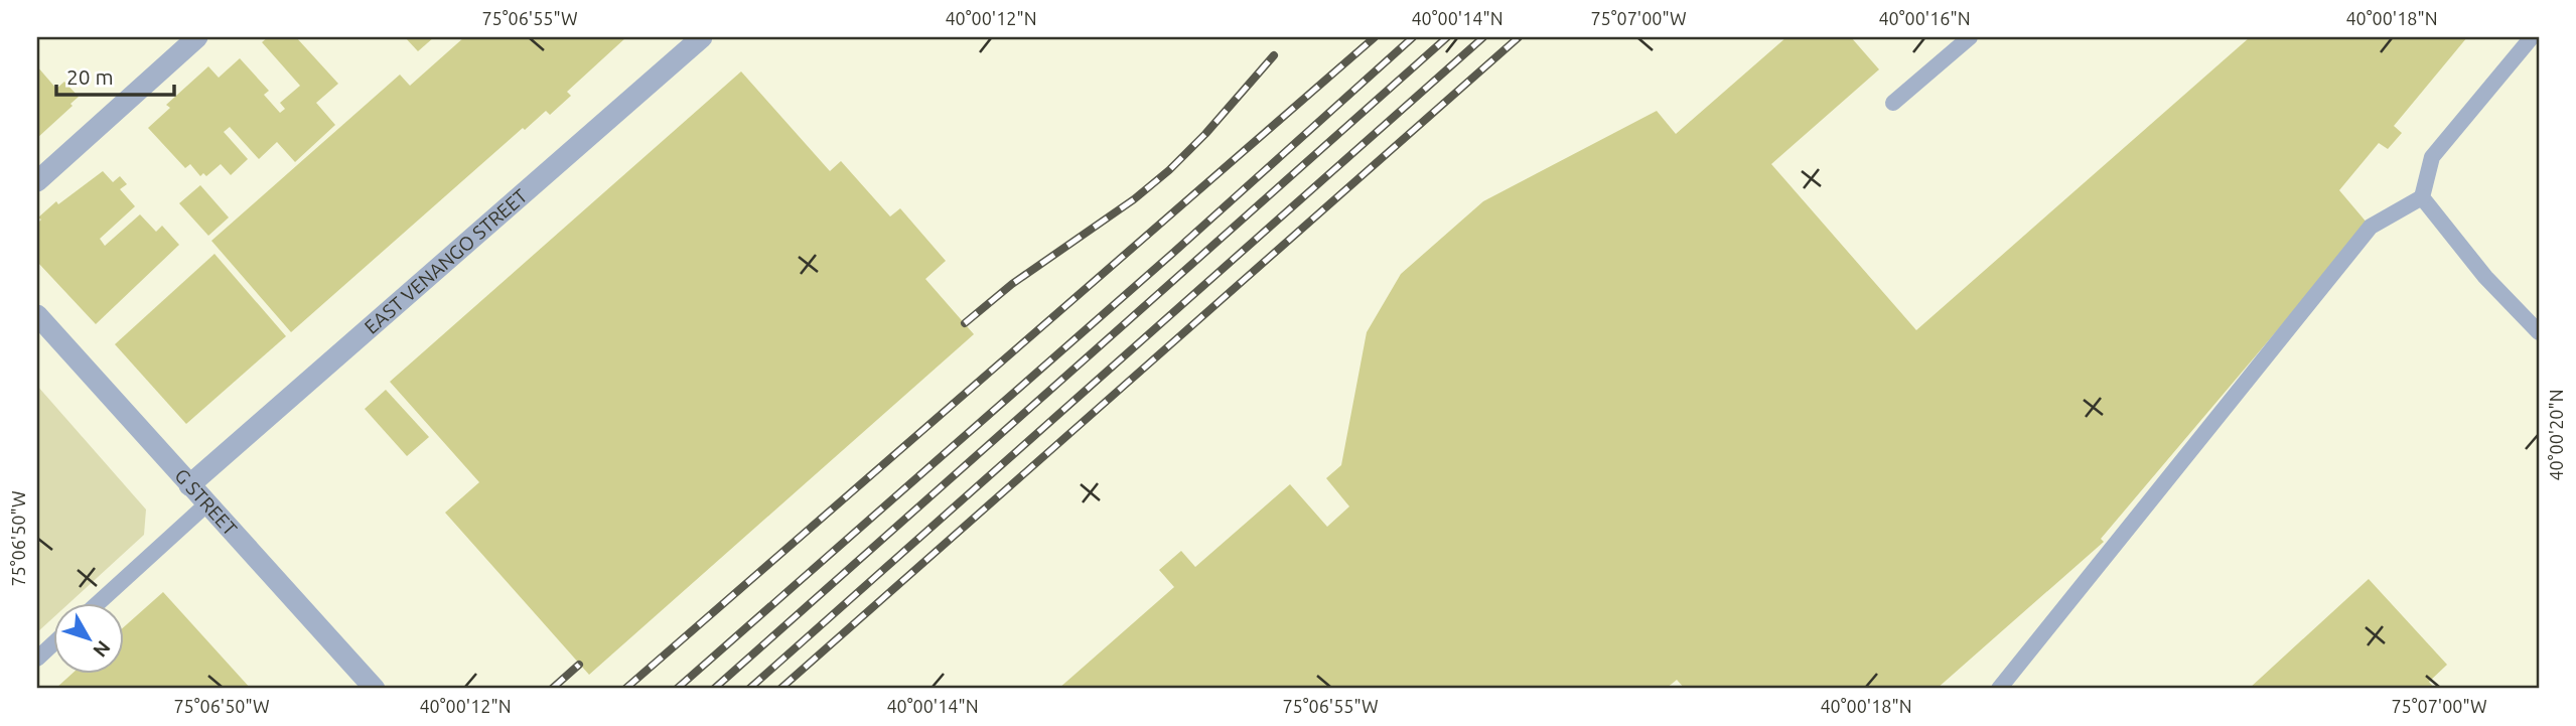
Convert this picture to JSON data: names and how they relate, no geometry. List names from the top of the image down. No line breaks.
{"streets":{"street":["EAST VENANGO STREET","G STREET"]},"crossings":[["EAST VENANGO STREET","G STREET"]],"scale_bar":"20 m","north":"bottom right","coordinates":["75°06'55\"W","40°00'12\"N","40°00'14\"N","75°07'00\"W","40°00'16\"N","40°00'18\"N","40°00'20\"N","75°06'50\"W"]}
